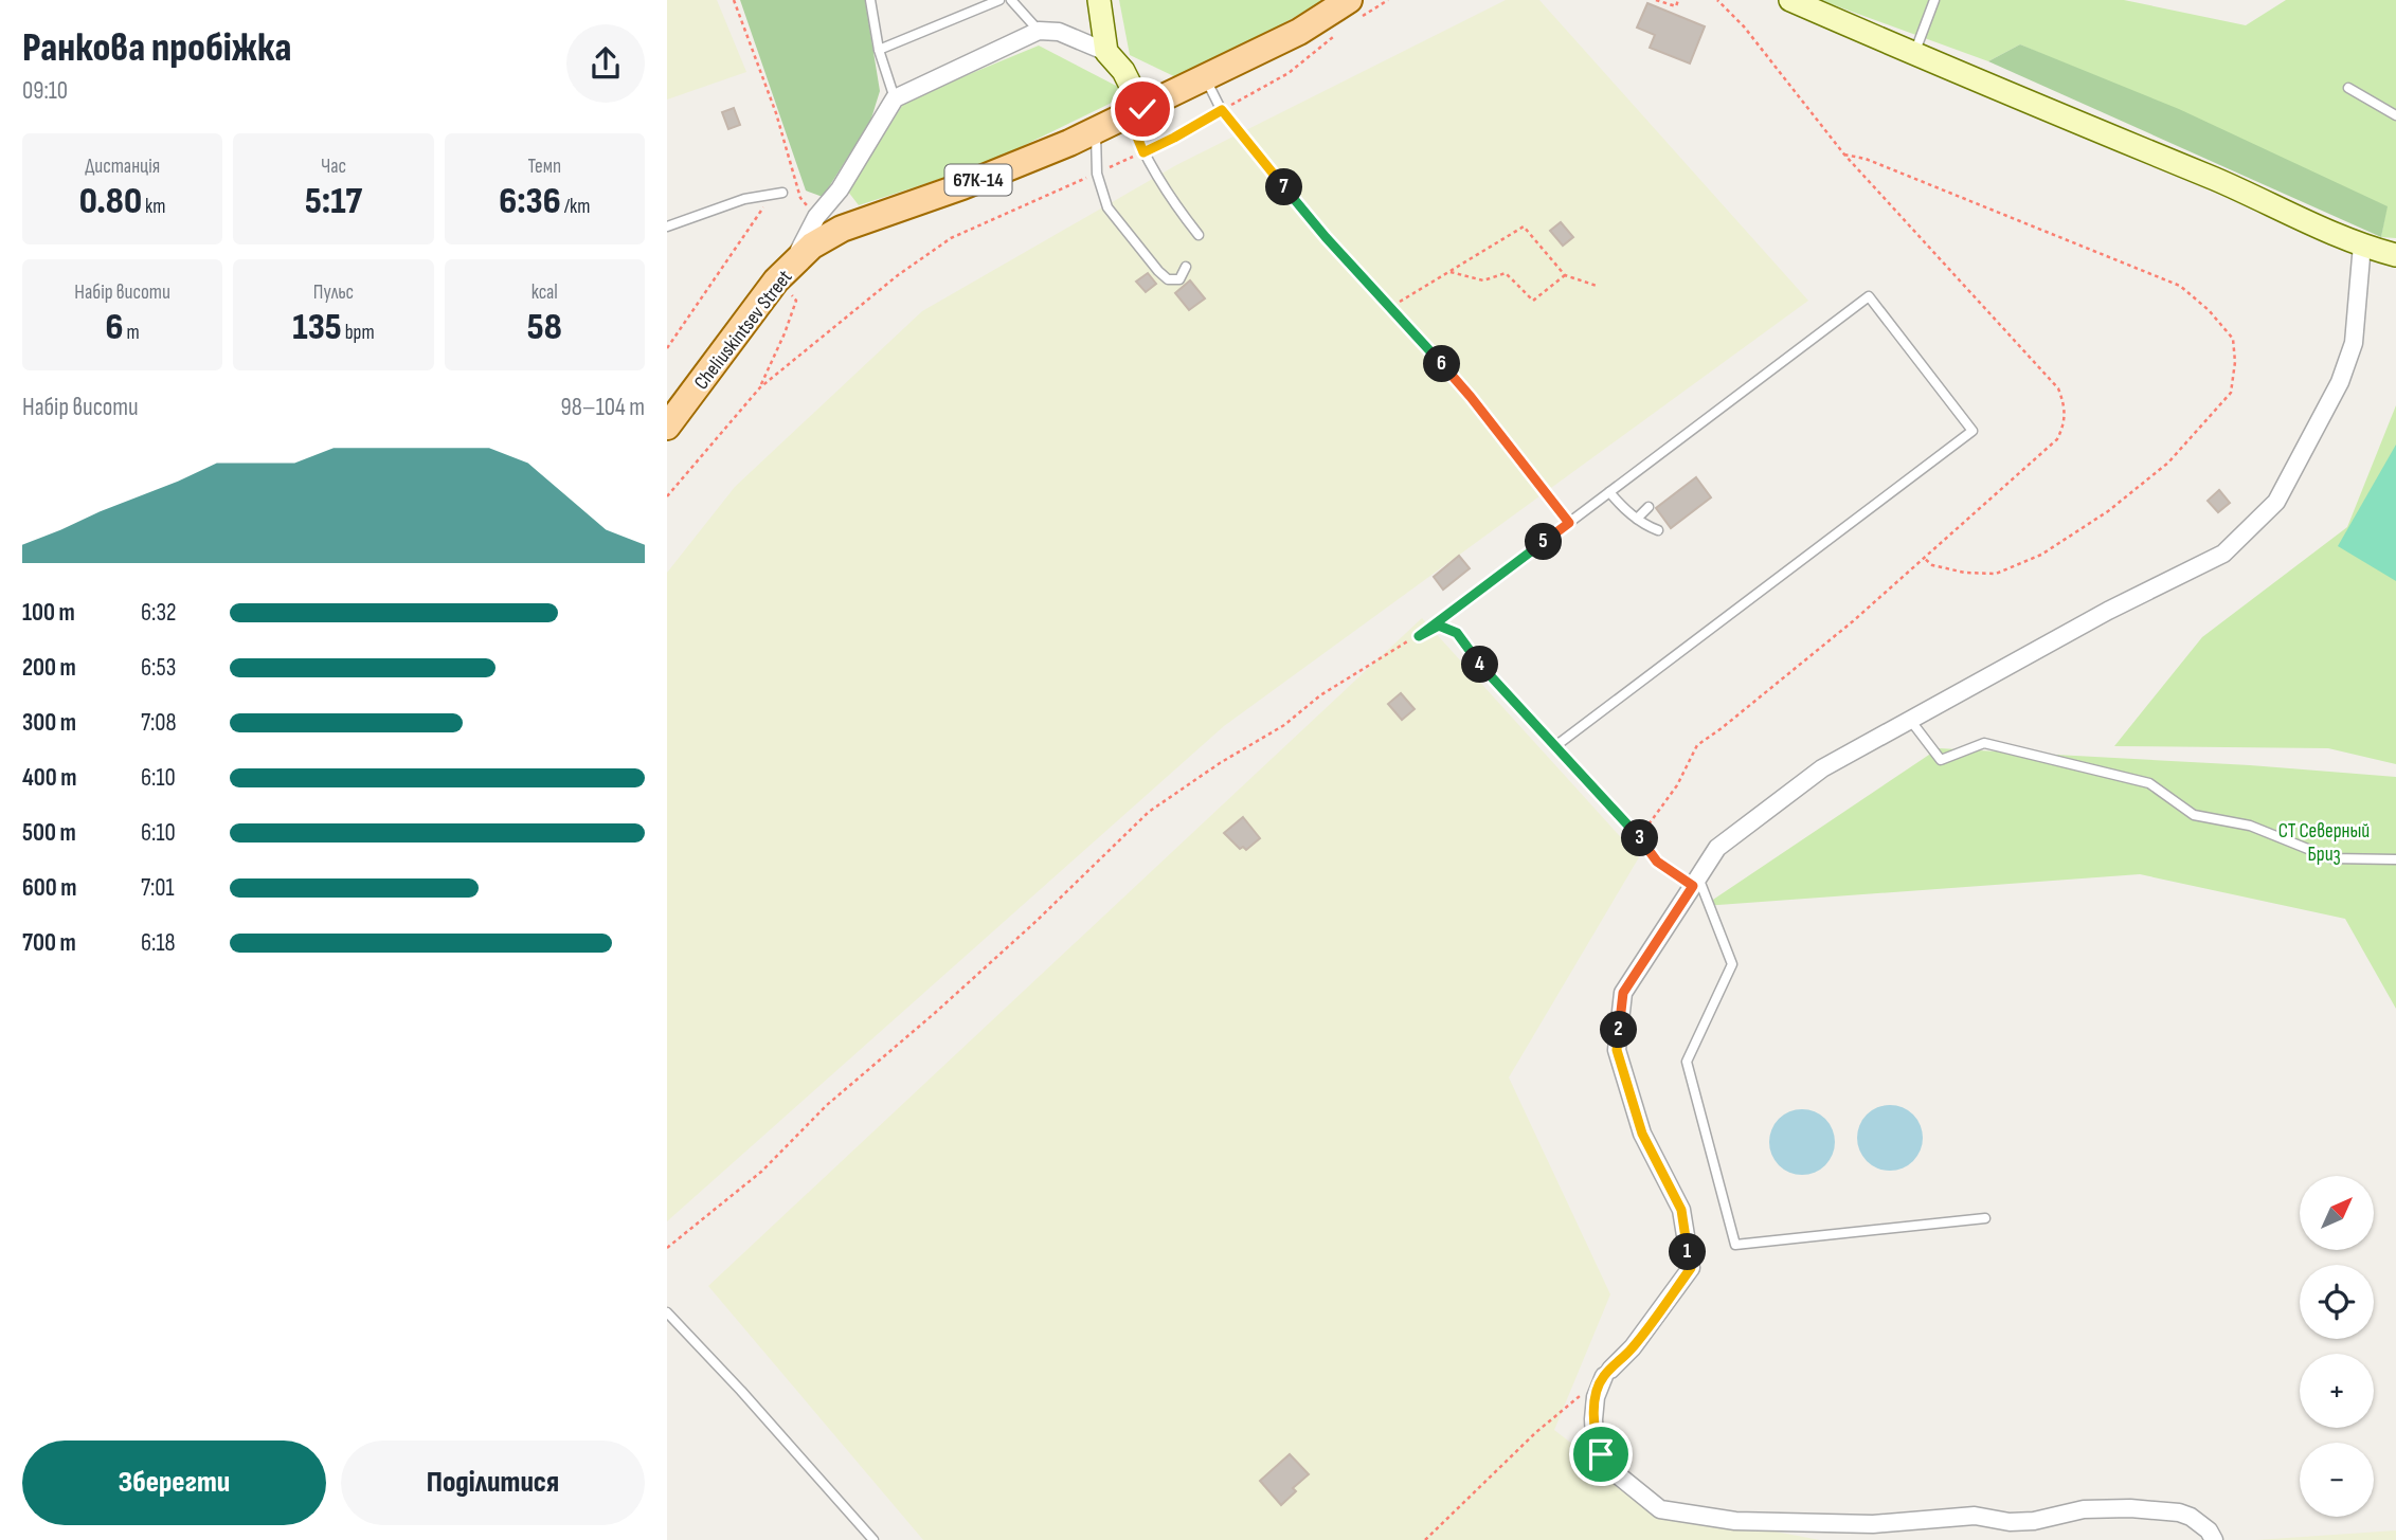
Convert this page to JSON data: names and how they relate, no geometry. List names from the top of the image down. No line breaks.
{"streets":{"main road":["67К-14","Cheliuskintsev Street"]},"parks":["СТ Северный Бриз"],"north":"top right","page":{"heading":["Ранкова пробіжка","09:10"],"stats":[["Дистанція","0.80 km"],["Час","5:17"],["Темп","6:36 /km"],["Набір висоти","6 m"],["Пульс","135 bpm"],["kcal","58"]],"pins":["7","6","5","4","3","2","1"],"chart":["Набір висоти","98–104 m"],"list":[{"name":"100 m","note":"6:32"},{"name":"200 m","note":"6:53"},{"name":"300 m","note":"7:08"},{"name":"400 m","note":"6:10"},{"name":"500 m","note":"6:10"},{"name":"600 m","note":"7:01"},{"name":"700 m","note":"6:18"}],"map_buttons":["+","−"],"buttons":["Зберегти","Поділитися"]}}
